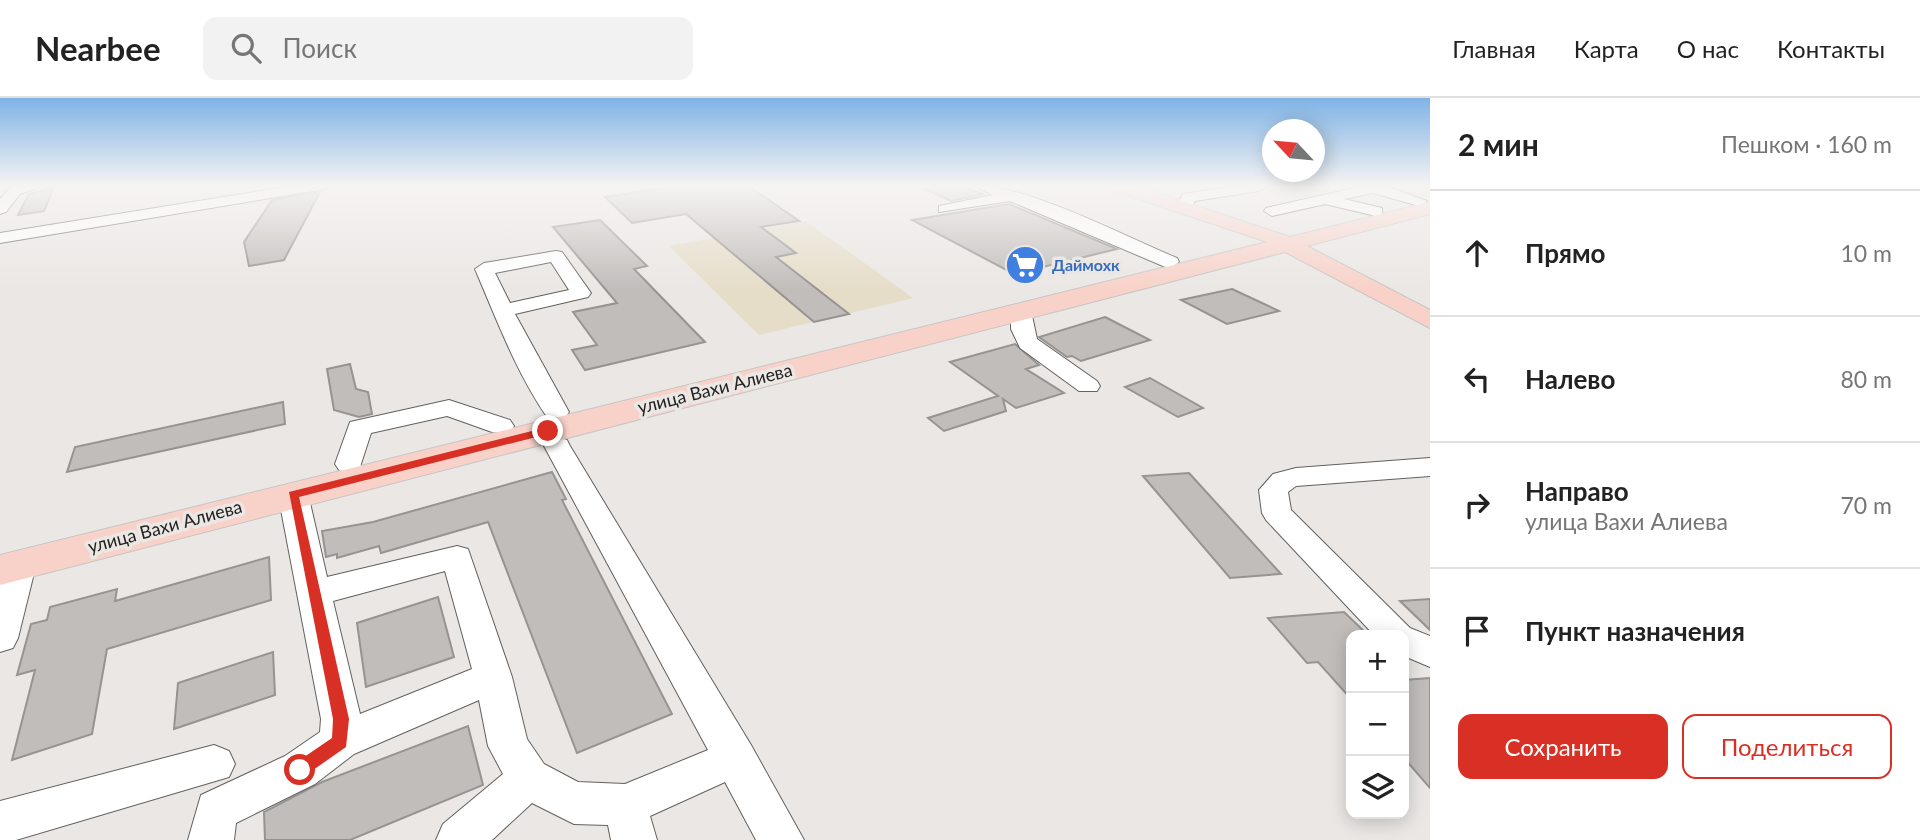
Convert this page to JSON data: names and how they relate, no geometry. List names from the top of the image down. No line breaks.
{"streets":{"main road":["улица Вахи Алиева"]},"places":{"supermarket":["Даймохк"]},"north":"top left","page":{"header":"Nearbee","search":"Поиск","nav":["Главная","Карта","О нас","Контакты"],"heading":["2 мин","Пешком · 160 m"],"list":[["Прямо","10 m"],["Налево","80 m"],["Направо","улица Вахи Алиева","70 m"],"Пункт назначения"],"map_buttons":["+","−"],"buttons":["Сохранить","Поделиться"]}}
